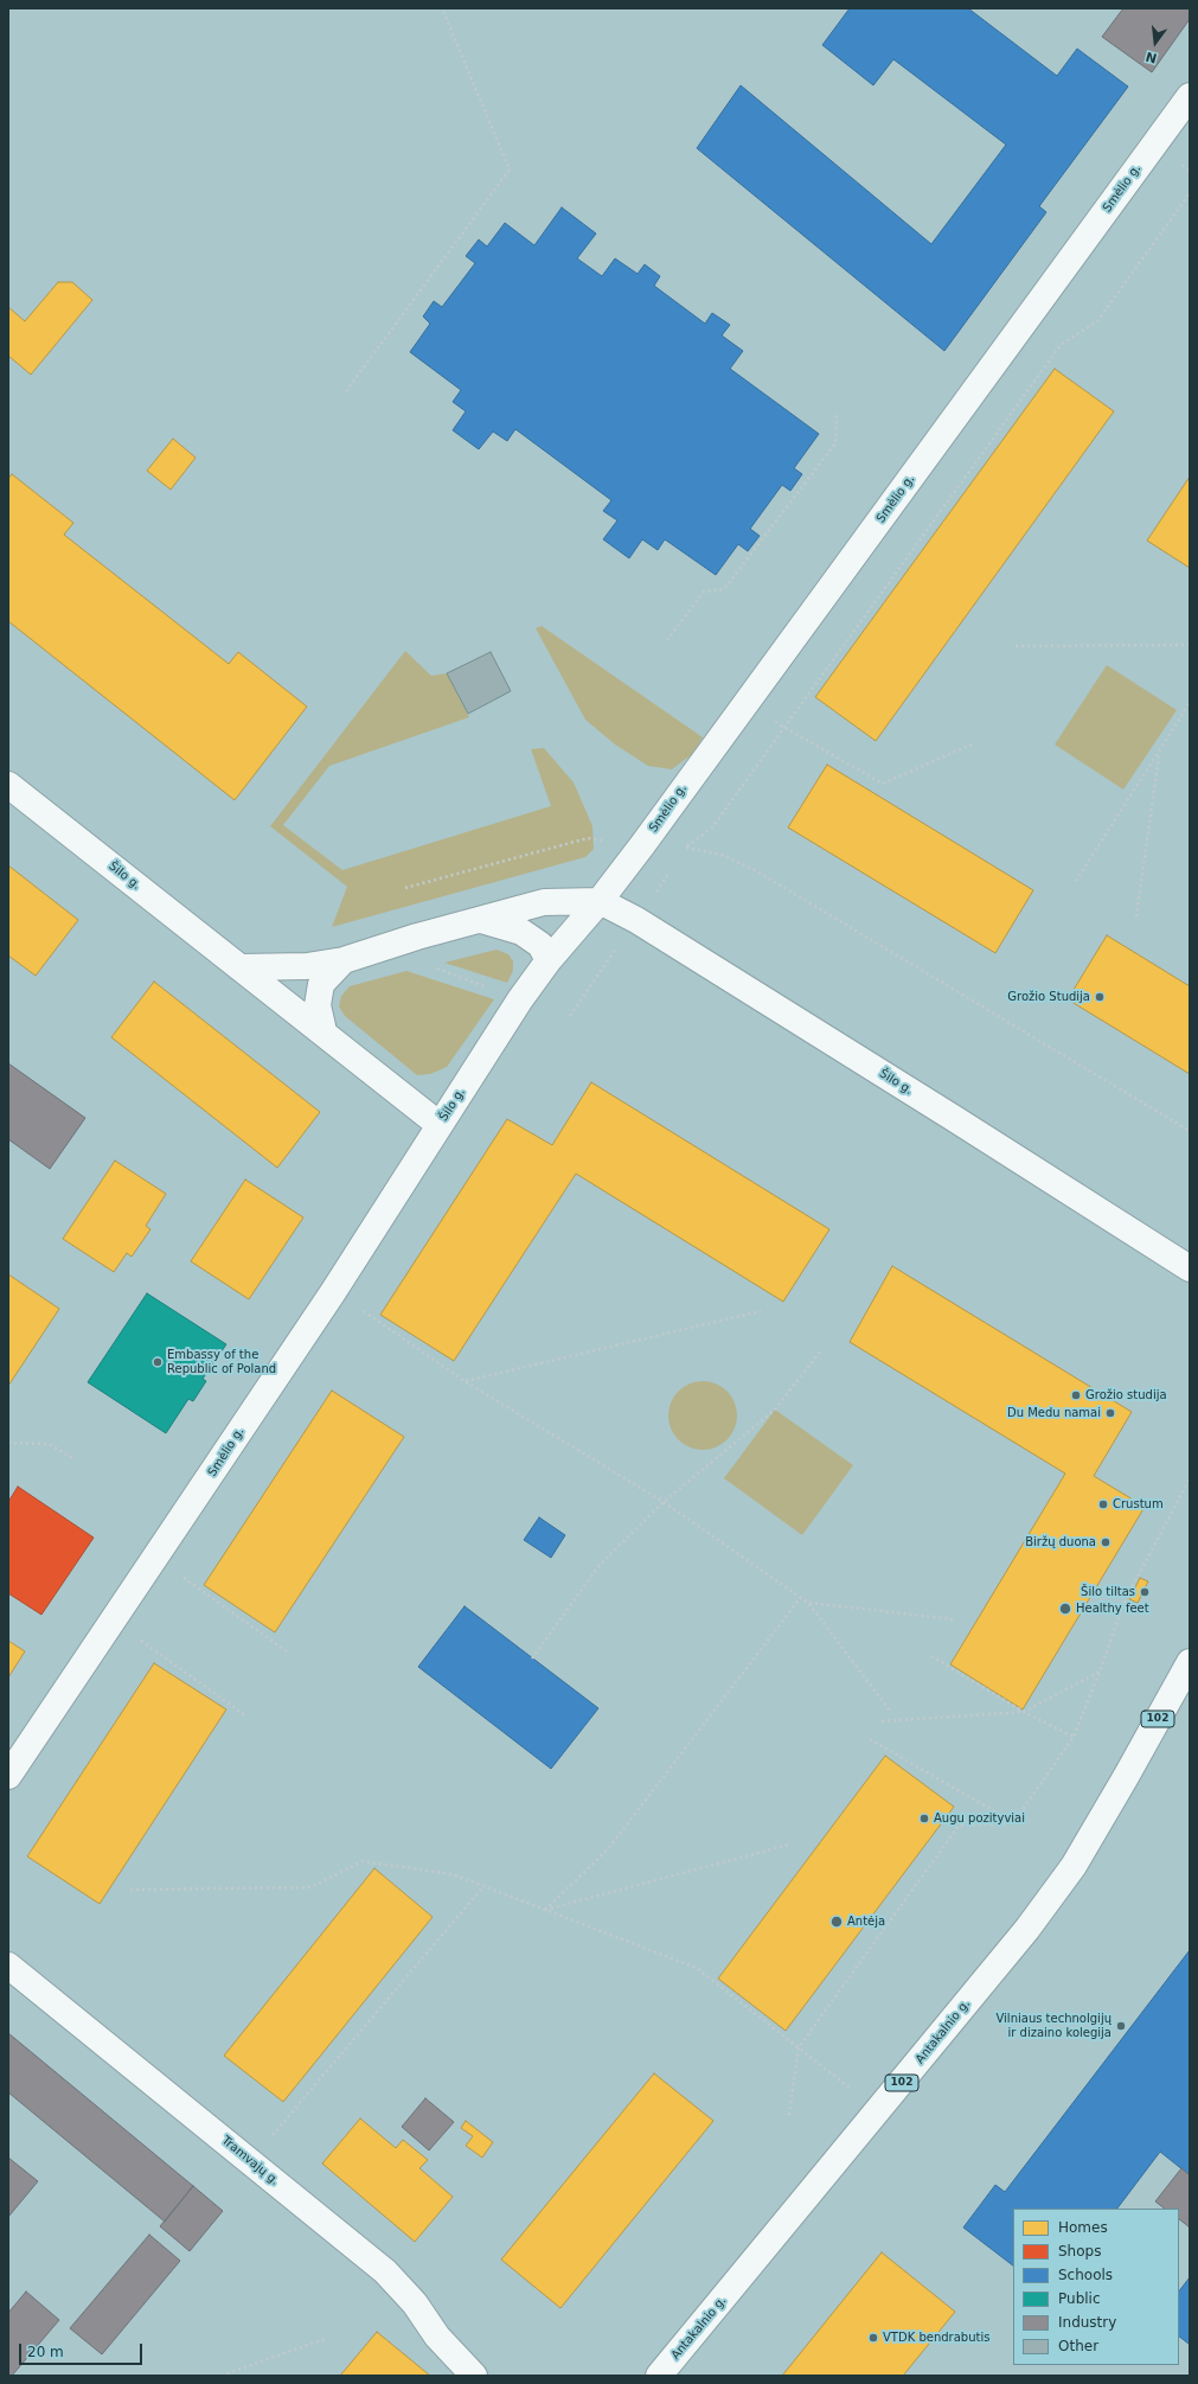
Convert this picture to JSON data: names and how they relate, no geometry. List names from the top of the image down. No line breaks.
{"streets":{"street":["Smėlio g.","Šilo g.","102","Antakalnio g.","Tramvajų g."]},"crossings":[["Smėlio g.","Šilo g."]],"places":["Grožio Studija","Embassy of the Republic of Poland","Grožio studija","Du Medu namai","Crustum","Biržų duona","Šilo tiltas","Healthy feet","Augu pozityviai","Antėja","Vilniaus technolgijų ir dizaino kolegija","VTDK bendrabutis"],"legend":["Homes","Shops","Schools","Public","Industry","Other"],"scale_bar":"20 m","north":"bottom"}
